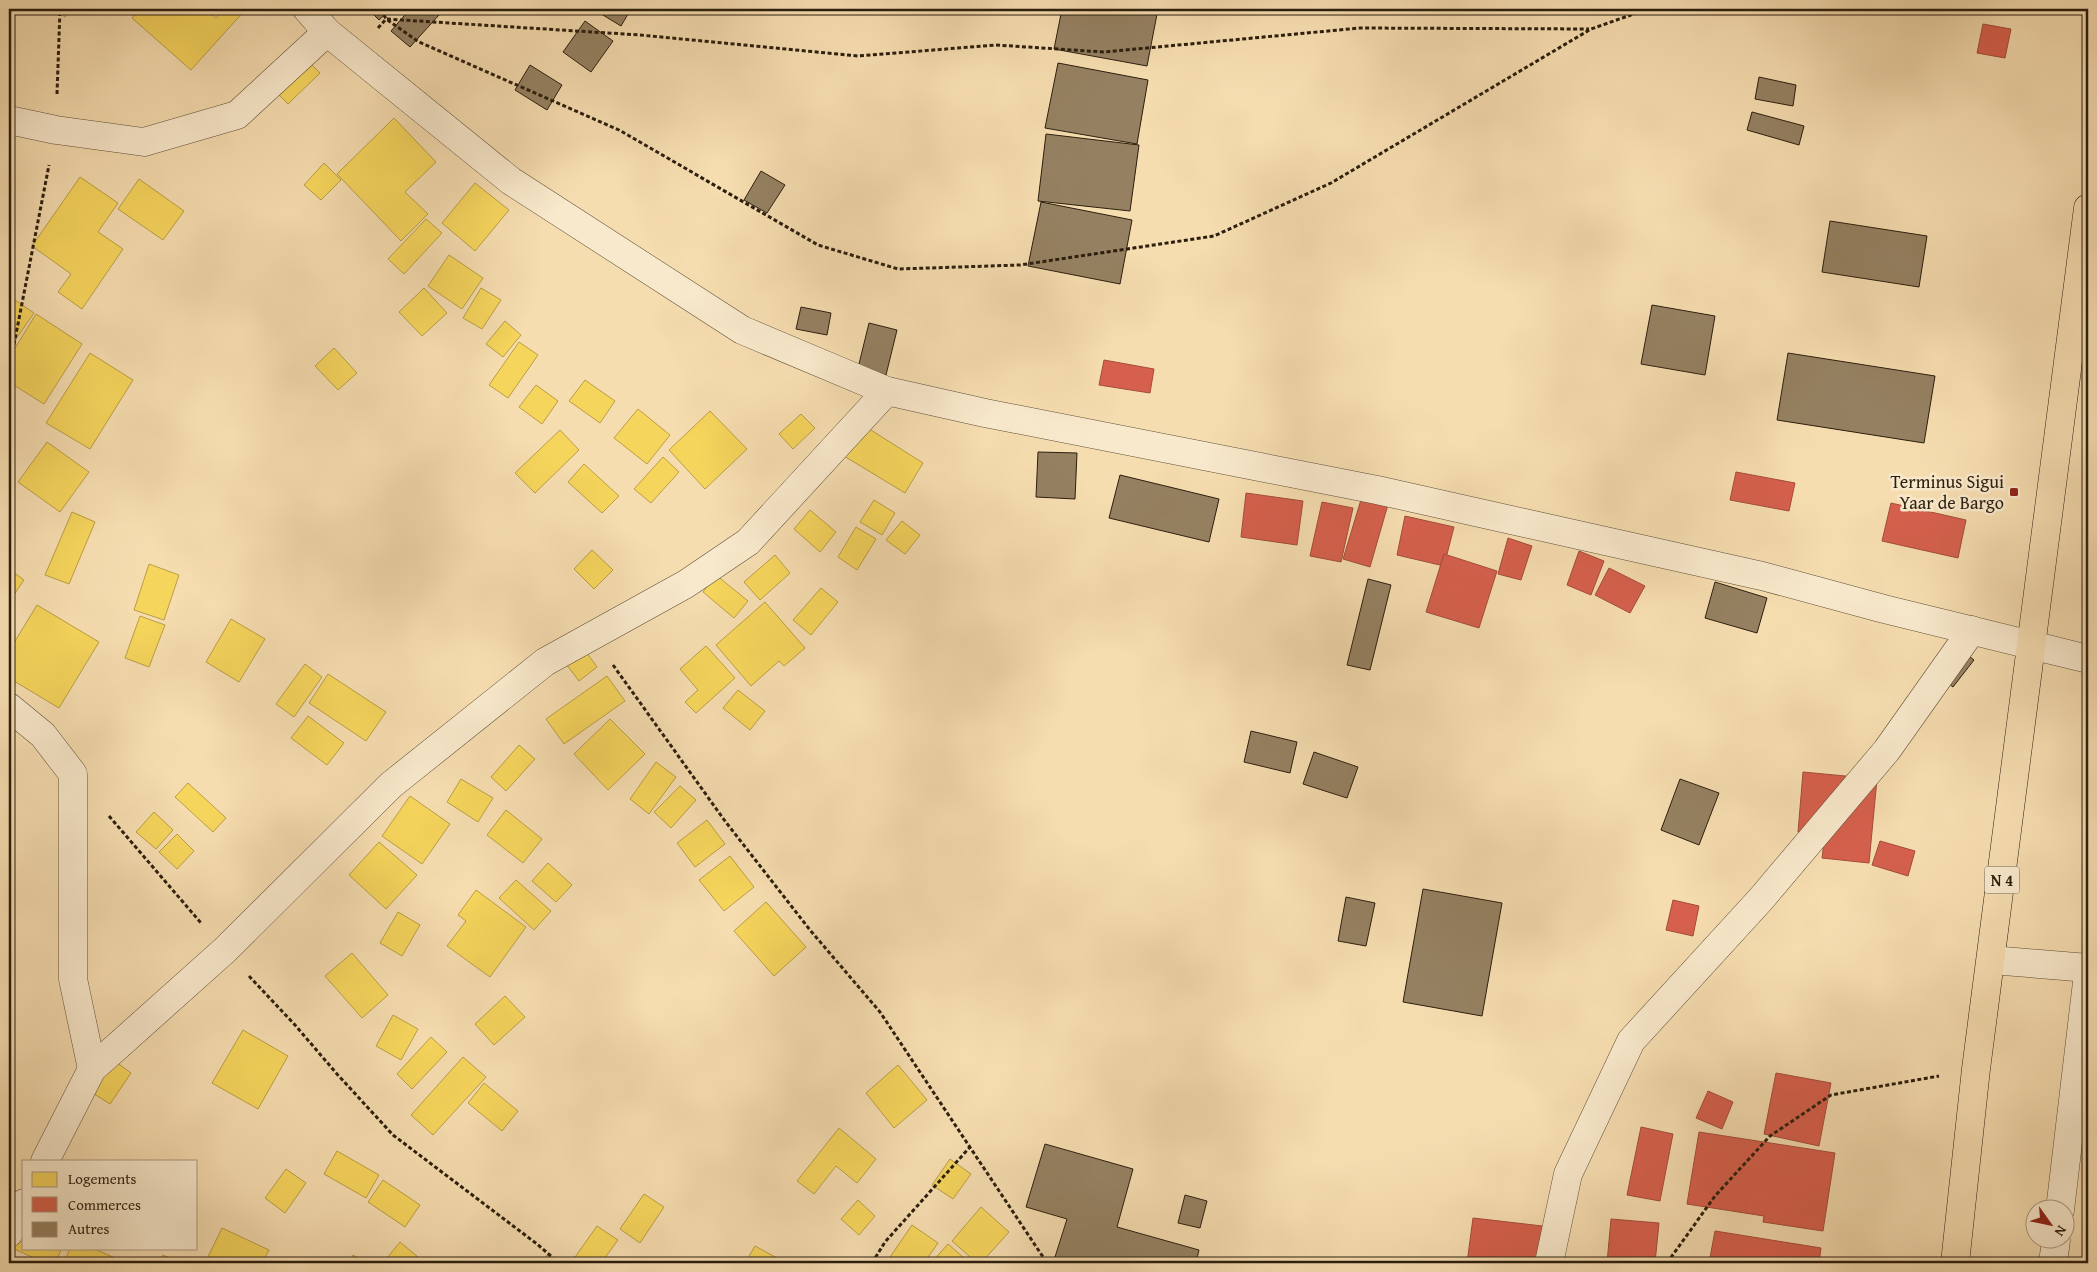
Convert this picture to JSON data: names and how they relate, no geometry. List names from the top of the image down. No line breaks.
{"streets":{"highway":["N 4"]},"places":{"transit":["Terminus Sigui Yaar de Bargo"]},"legend":["Logements","Commerces","Autres"],"north":"bottom right"}
